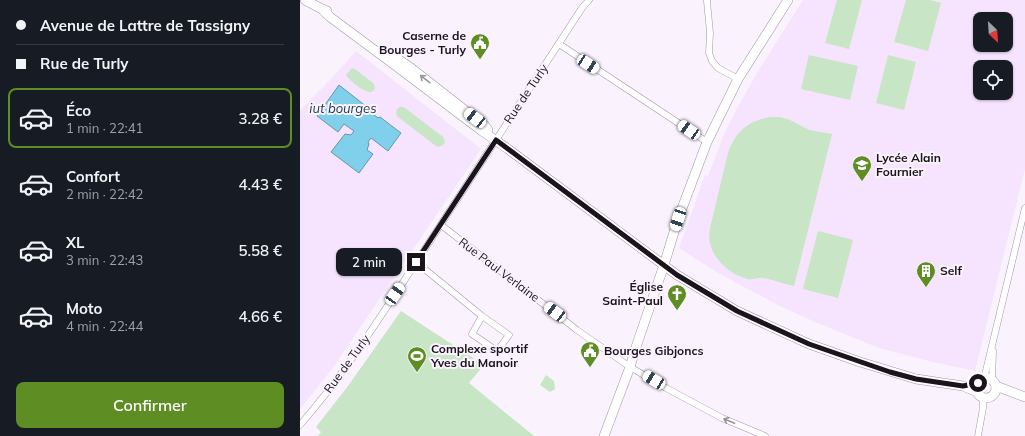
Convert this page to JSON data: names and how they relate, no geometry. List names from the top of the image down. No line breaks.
{"streets":{"street":["Rue de Turly","Rue Paul Verlaine"]},"crossings":[["Rue de Turly","Rue Paul Verlaine"]],"one_way":["Rue Paul Verlaine"],"water":["iut bourges"],"places":{"public building":["Caserne de Bourges - Turly","Bourges Gibjoncs"],"school or university":["Lycée Alain Fournier"],"building":["Self"],"church":["Église Saint-Paul"],"sports":["Complexe sportif Yves du Manoir"]},"north":"bottom right","page":{"banner":["Avenue de Lattre de Tassigny","Rue de Turly"],"list":[{"name":"Éco","note":"1 min · 22:41","value":"3.28 €"},{"name":"Confort","note":"2 min · 22:42","value":"4.43 €"},{"name":"XL","note":"3 min · 22:43","value":"5.58 €"},{"name":"Moto","note":"4 min · 22:44","value":"4.66 €"}],"bubble":"2 min","buttons":"Confirmer"}}
